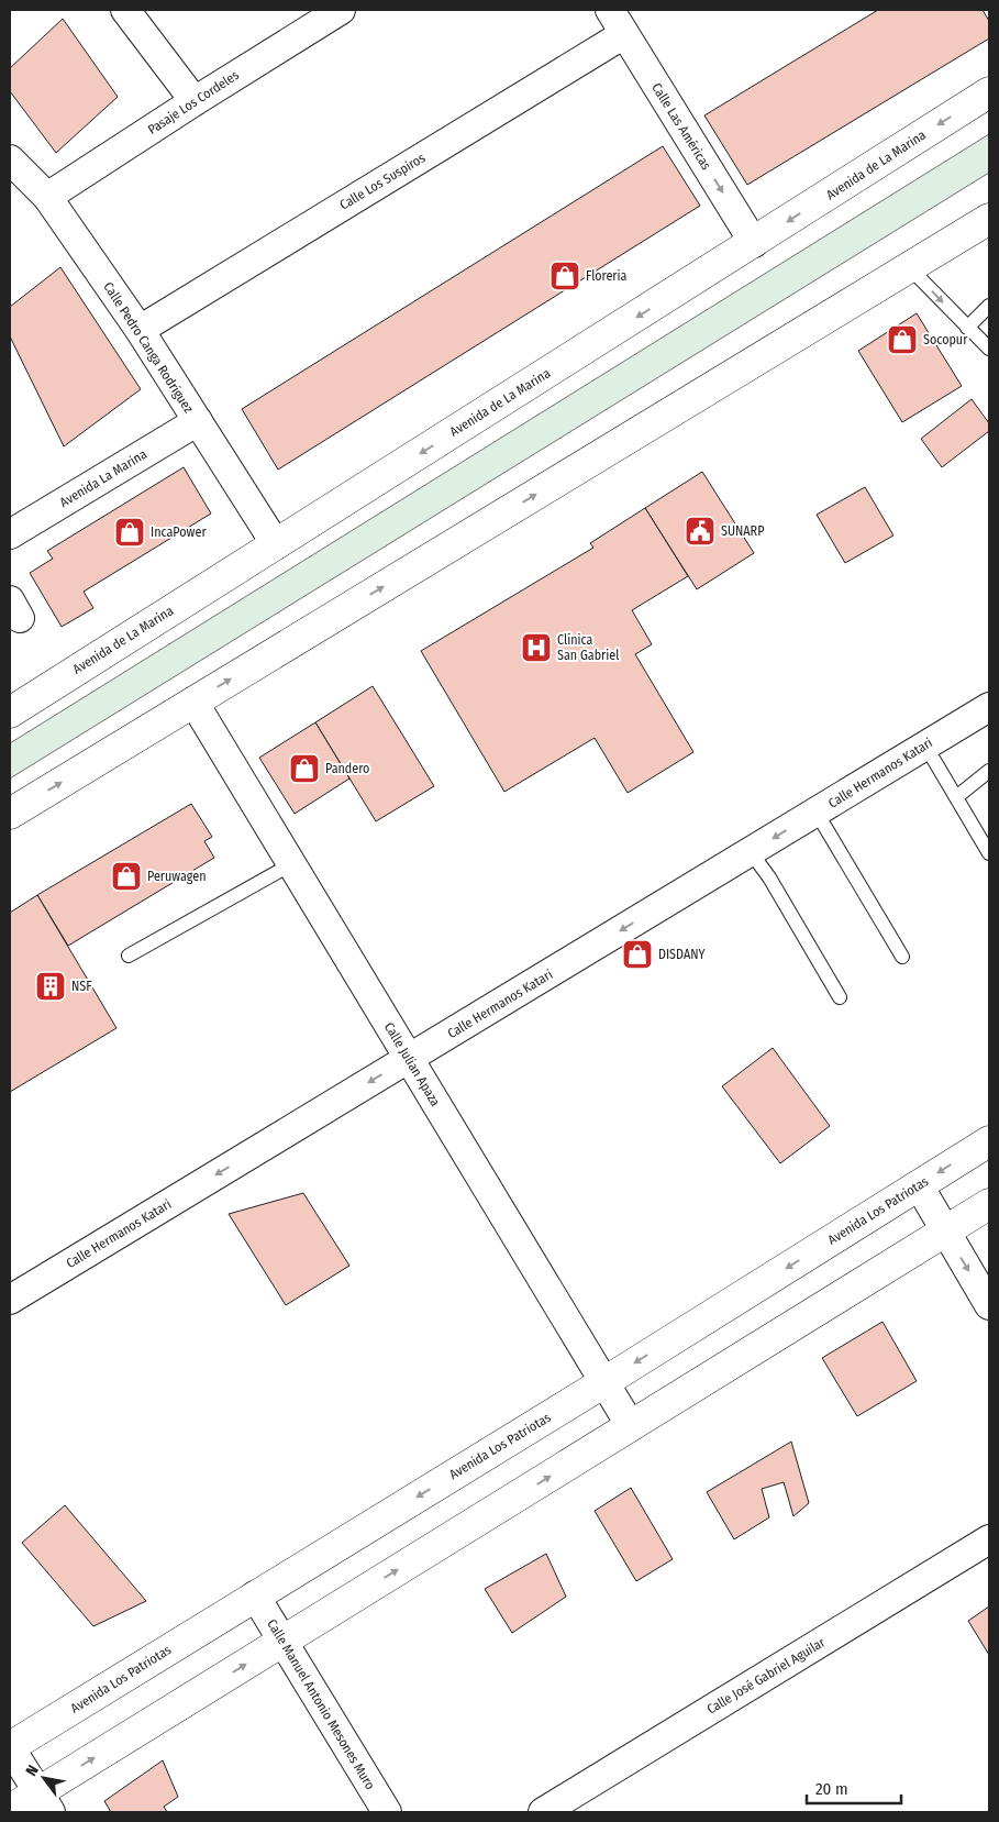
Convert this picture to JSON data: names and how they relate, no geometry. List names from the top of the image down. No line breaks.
{"streets":{"main road":["Avenida de La Marina","Avenida Los Patriotas"],"street":["Pasaje Los Cordeles","Calle Las Américas","Calle Los Suspiros","Calle Pedro Canga Rodríguez","Avenida La Marina","Calle Hermanos Katari","Calle Julian Apaza","Calle José Gabriel Aguilar","Calle Manuel Antonio Mesones Muro"]},"crossings":[["Pasaje Los Cordeles","Calle Pedro Canga Rodríguez"],["Calle Las Américas","Avenida de La Marina"],["Calle Las Américas","Calle Los Suspiros"],["Avenida de La Marina","Calle Pedro Canga Rodríguez"],["Calle Los Suspiros","Calle Pedro Canga Rodríguez"],["Calle Pedro Canga Rodríguez","Avenida La Marina"],["Calle Hermanos Katari","Calle Julian Apaza"],["Calle Julian Apaza","Avenida Los Patriotas"],["Avenida Los Patriotas","Calle Manuel Antonio Mesones Muro"]],"one_way":["Calle Las Américas","Calle Hermanos Katari"],"places":{"shop":["Floreria","Socopur","IncaPower","Pandero","Peruwagen","DISDANY"],"public building":["SUNARP"],"hospital":["Clínica San Gabriel"],"building":["NSF"]},"scale_bar":"20 m","north":"top left"}
